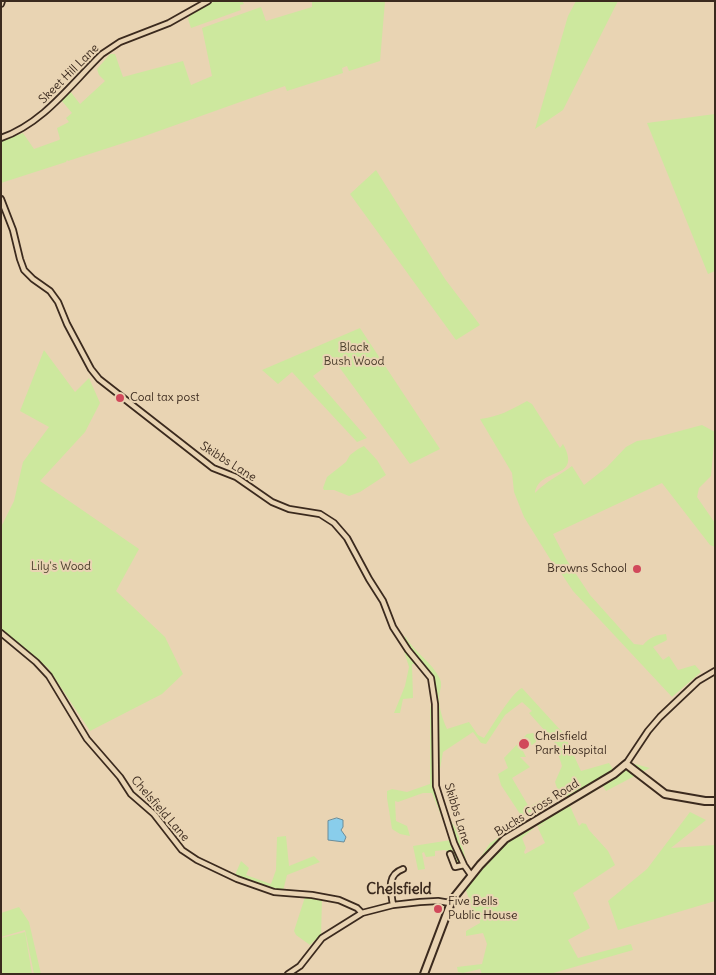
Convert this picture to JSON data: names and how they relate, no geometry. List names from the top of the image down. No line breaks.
{"streets":{"street":["Skeet Hill Lane","Skibbs Lane","Bucks Cross Road","Chelsfield Lane"]},"crossings":[["Skibbs Lane","Bucks Cross Road"]],"districts":["Chelsfield"],"parks":["Black Bush Wood","Lily's Wood"],"places":["Coal tax post","Browns School","Chelsfield Park Hospital","Five Bells Public House"]}
